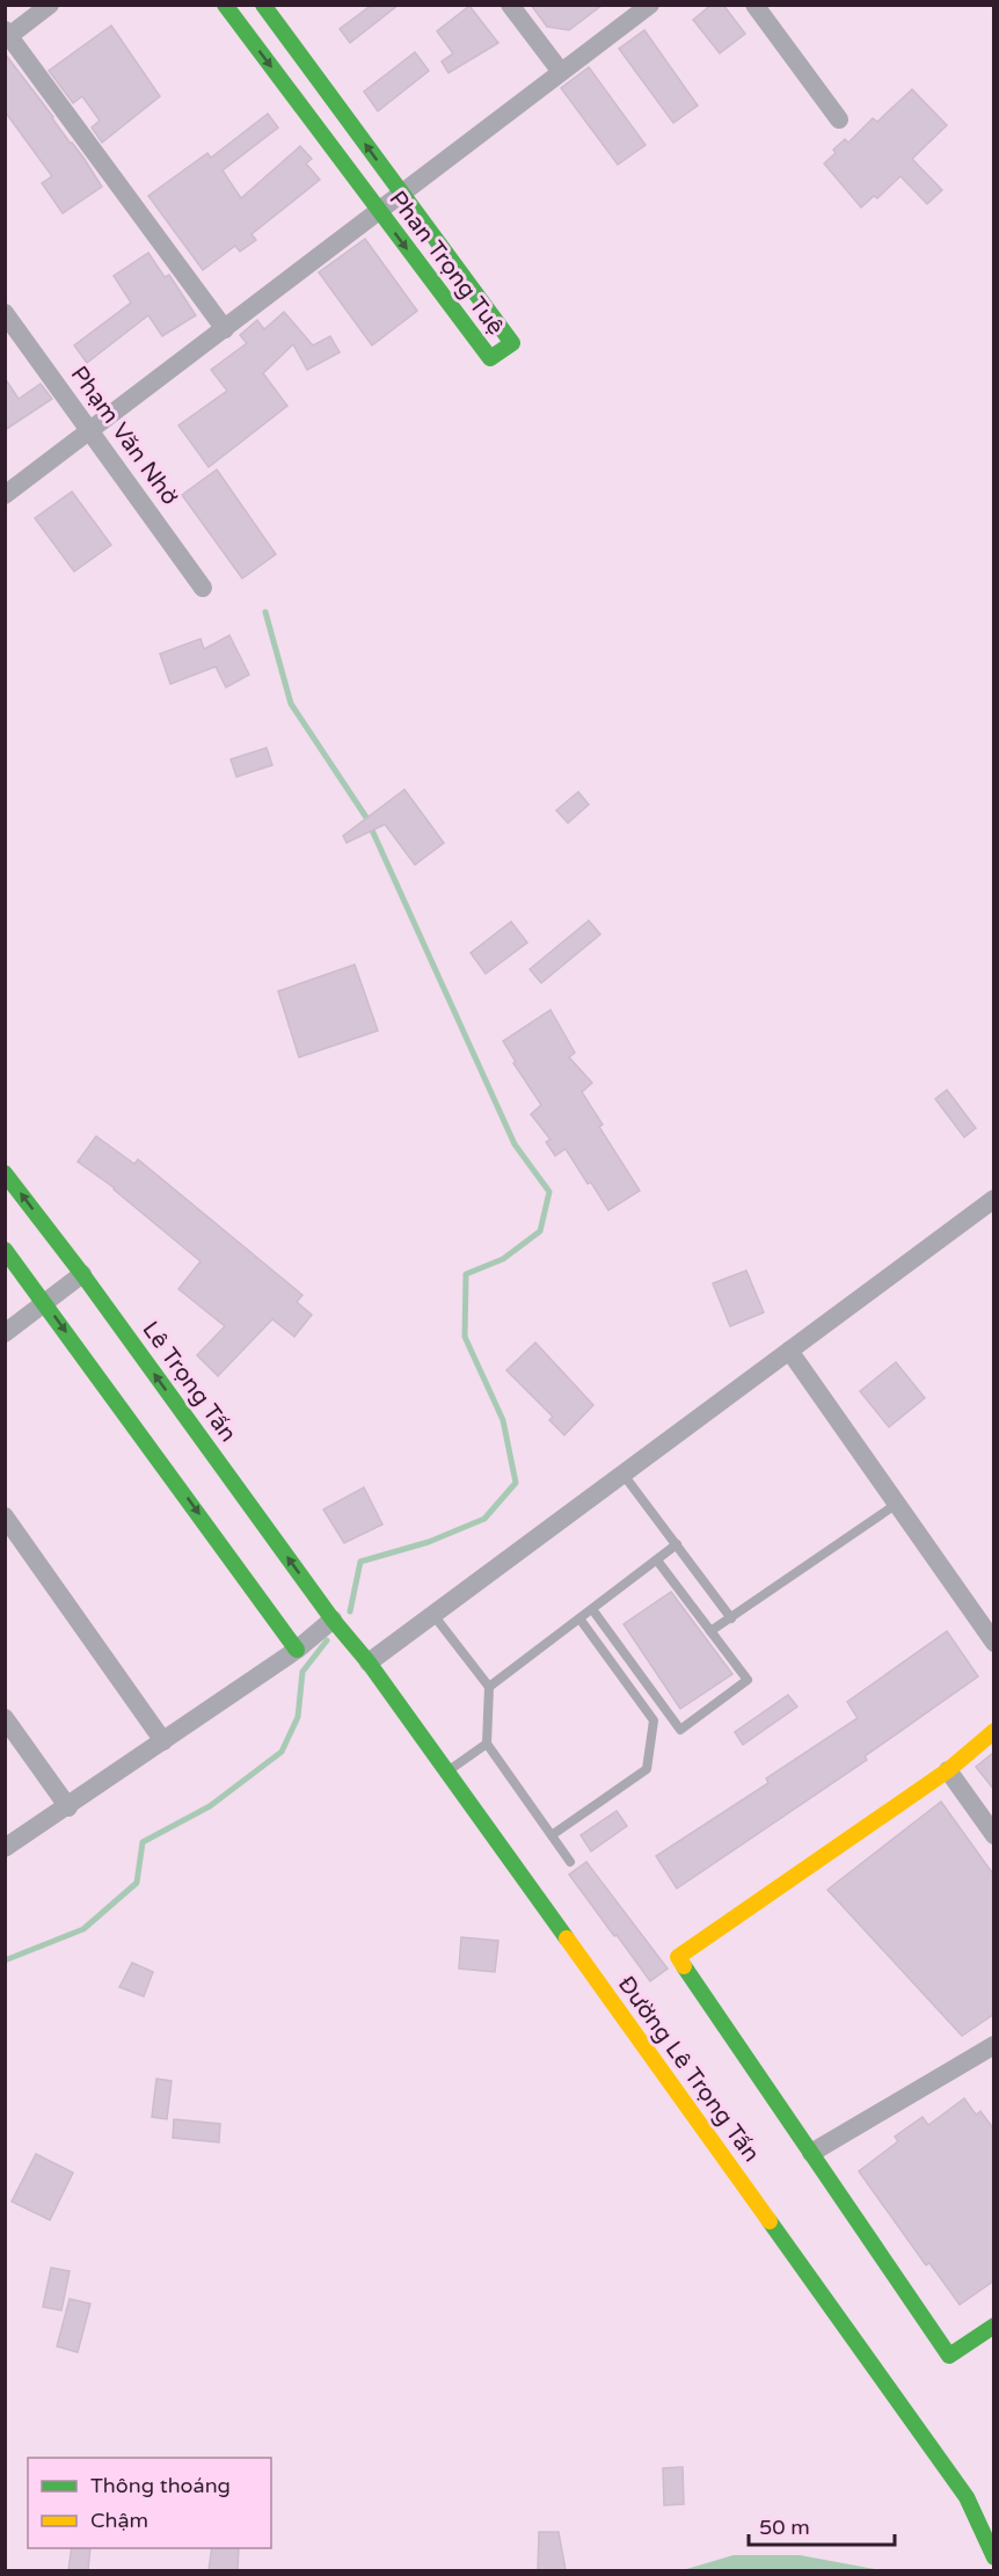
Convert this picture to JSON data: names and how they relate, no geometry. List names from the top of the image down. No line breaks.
{"streets":{"street":["Phan Trọng Tuệ","Phạm Văn Nhờ","Lê Trọng Tấn","Đường Lê Trọng Tấn"]},"crossings":[["Lê Trọng Tấn","Đường Lê Trọng Tấn"]],"legend":["Thông thoáng","Chậm"],"scale_bar":"50 m"}
